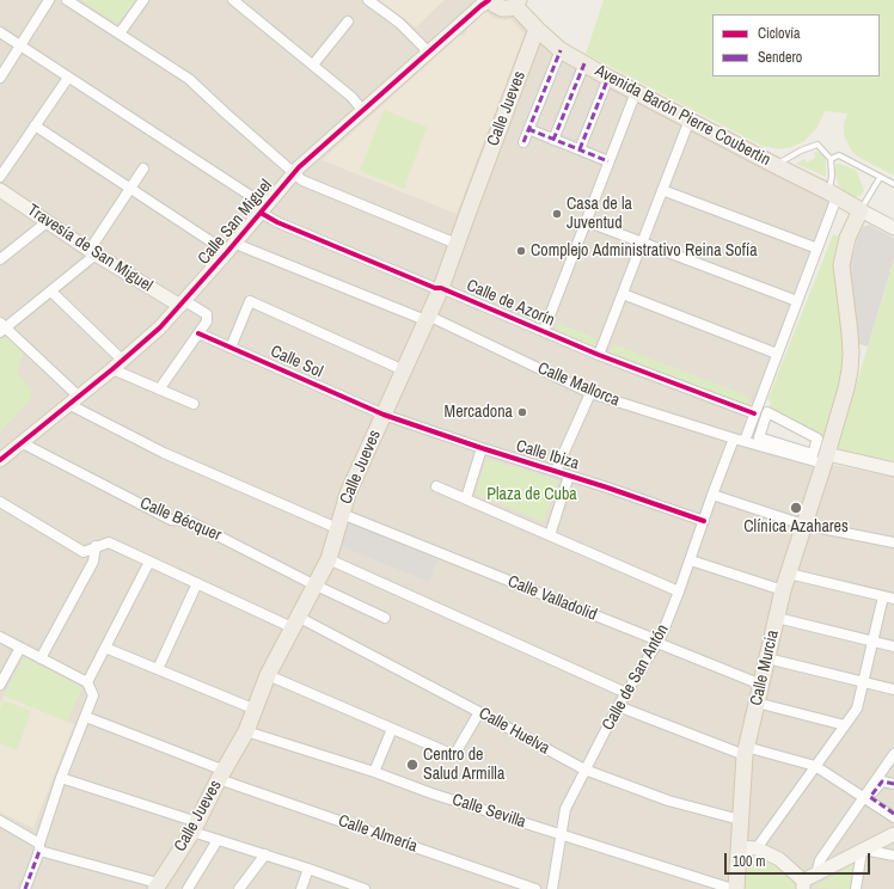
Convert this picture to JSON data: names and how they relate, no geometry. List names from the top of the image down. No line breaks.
{"streets":{"main road":["Calle Jueves","Avenida Barón Pierre Coubertin","Calle Murcia"],"street":["Calle San Miguel","Travesía de San Miguel","Calle de Azorín","Calle Sol","Calle Mallorca","Calle Ibiza","Calle Bécquer","Calle Valladolid","Calle de San Antón","Calle Huelva","Calle Sevilla","Calle Almería"]},"crossings":[["Calle Jueves","Avenida Barón Pierre Coubertin"],["Calle Jueves","Calle de Azorín"],["Calle Jueves","Calle Sol"],["Calle Jueves","Calle Mallorca"],["Calle Jueves","Calle Ibiza"],["Calle Jueves","Calle Bécquer"],["Calle Jueves","Calle Valladolid"],["Calle Jueves","Calle Huelva"],["Calle Jueves","Calle Sevilla"],["Calle Jueves","Calle Almería"],["Avenida Barón Pierre Coubertin","Calle Murcia"],["Calle San Miguel","Travesía de San Miguel"],["Calle San Miguel","Calle de Azorín"],["Calle San Miguel","Calle Mallorca"],["Calle San Miguel","Calle Bécquer"],["Calle San Miguel","Calle Valladolid"],["Calle Sol","Calle Ibiza"],["Calle Mallorca","Calle Murcia"],["Calle Mallorca","Calle de San Antón"],["Calle Ibiza","Calle de San Antón"],["Calle Valladolid","Calle Murcia"],["Calle Valladolid","Calle de San Antón"],["Calle Murcia","Calle Huelva"],["Calle Murcia","Calle Sevilla"],["Calle de San Antón","Calle Huelva"],["Calle de San Antón","Calle Sevilla"]],"parks":["Plaza de Cuba"],"places":["Casa de la Juventud","Complejo Administrativo Reina Sofía","Mercadona","Clínica Azahares","Centro de Salud Armilla"],"legend":["Ciclovía","Sendero"],"scale_bar":"100 m"}
